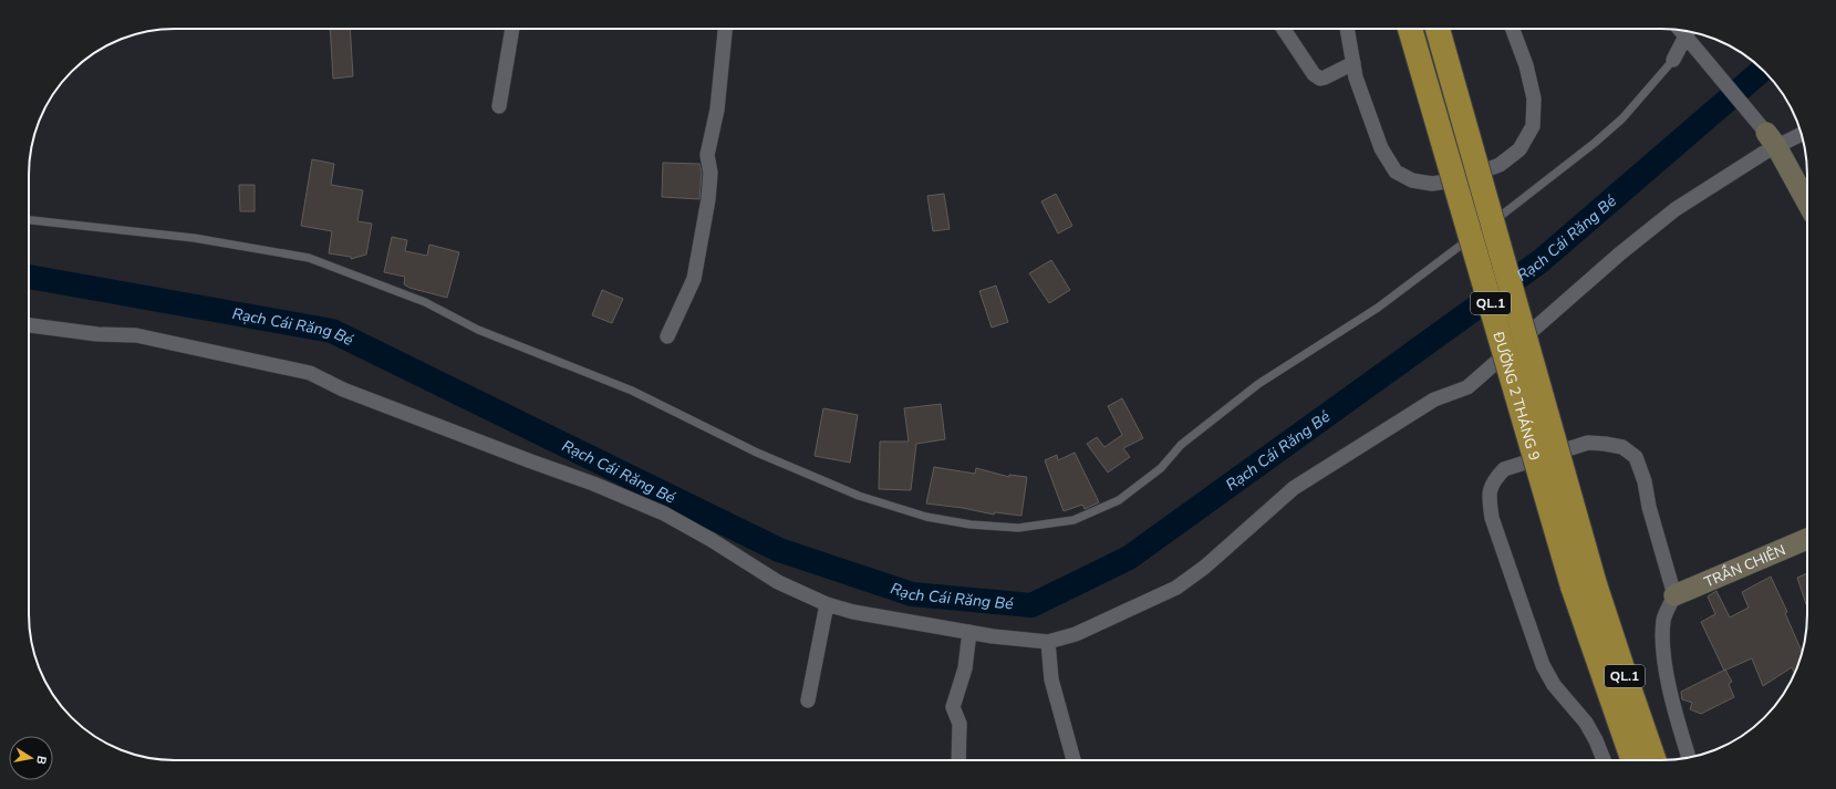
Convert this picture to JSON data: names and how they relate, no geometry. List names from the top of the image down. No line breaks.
{"streets":{"highway":["QL.1","ĐƯỜNG 2 THÁNG 9"],"street":["TRẦN CHIÊN"]},"water":["Rạch Cái Răng Bé"],"north":"right"}
